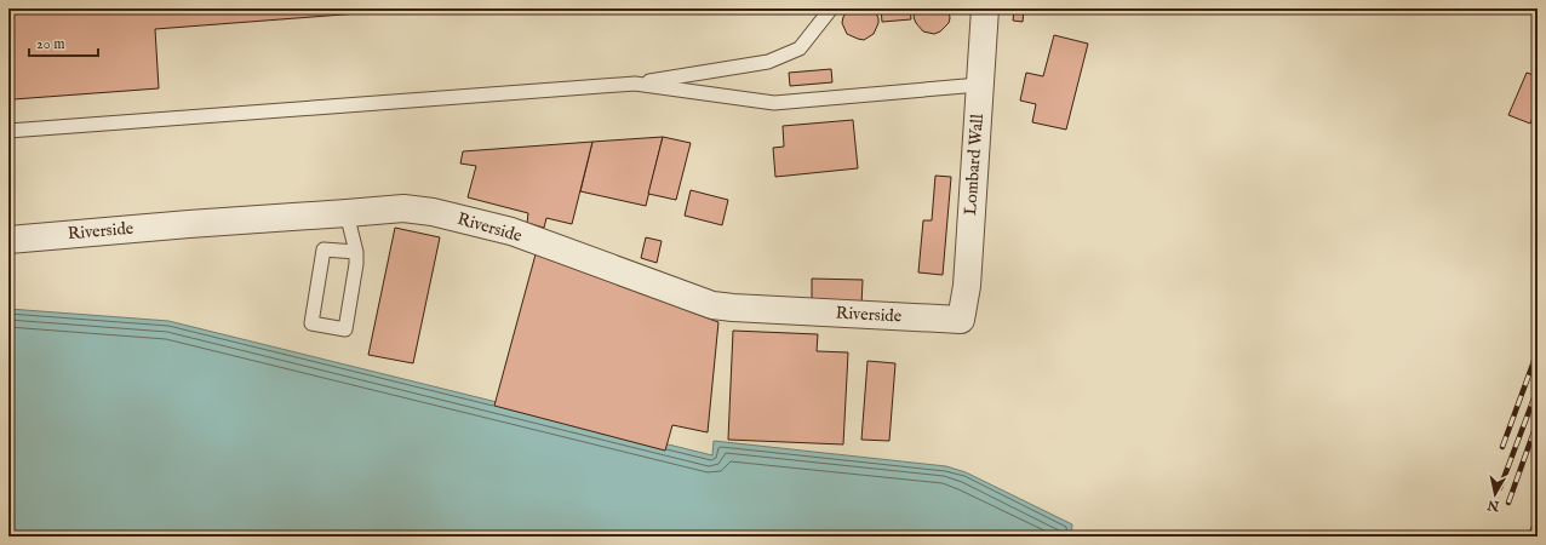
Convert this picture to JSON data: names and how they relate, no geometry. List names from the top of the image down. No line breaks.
{"streets":{"street":["Lombard Wall","Riverside"]},"crossings":[["Lombard Wall","Riverside"]],"scale_bar":"20 m","north":"bottom"}
